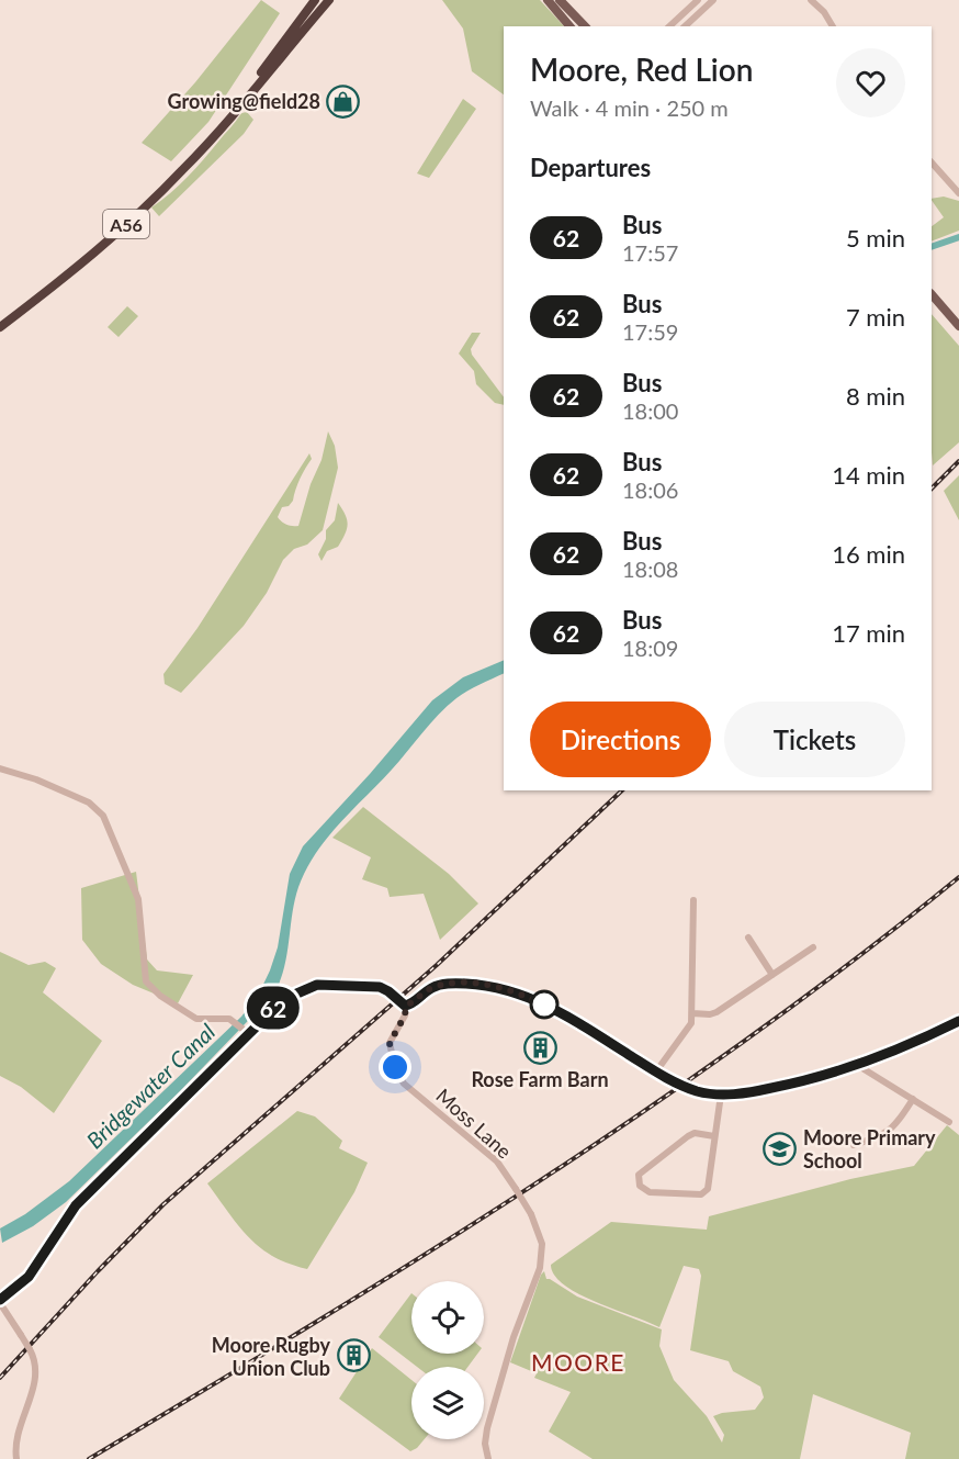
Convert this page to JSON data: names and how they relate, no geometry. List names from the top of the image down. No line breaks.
{"streets":{"highway":["A56"],"street":["Moss Lane"]},"districts":["MOORE"],"water":["Bridgewater Canal"],"places":{"shop":["Growing@field28"],"building":["Rose Farm Barn","Moore Rugby Union Club"],"school or university":["Moore Primary School"]},"lines":["bus line 62"],"page":{"on_map":"62","heading":[["Moore, Red Lion","Walk · 4 min · 250 m"],"Departures"],"list":[{"mark":"62","name":"Bus","note":"17:57","value":"5 min"},{"mark":"62","name":"Bus","note":"17:59","value":"7 min"},{"mark":"62","name":"Bus","note":"18:00","value":"8 min"},{"mark":"62","name":"Bus","note":"18:06","value":"14 min"},{"mark":"62","name":"Bus","note":"18:08","value":"16 min"},{"mark":"62","name":"Bus","note":"18:09","value":"17 min"}],"buttons":["Directions","Tickets"]}}
